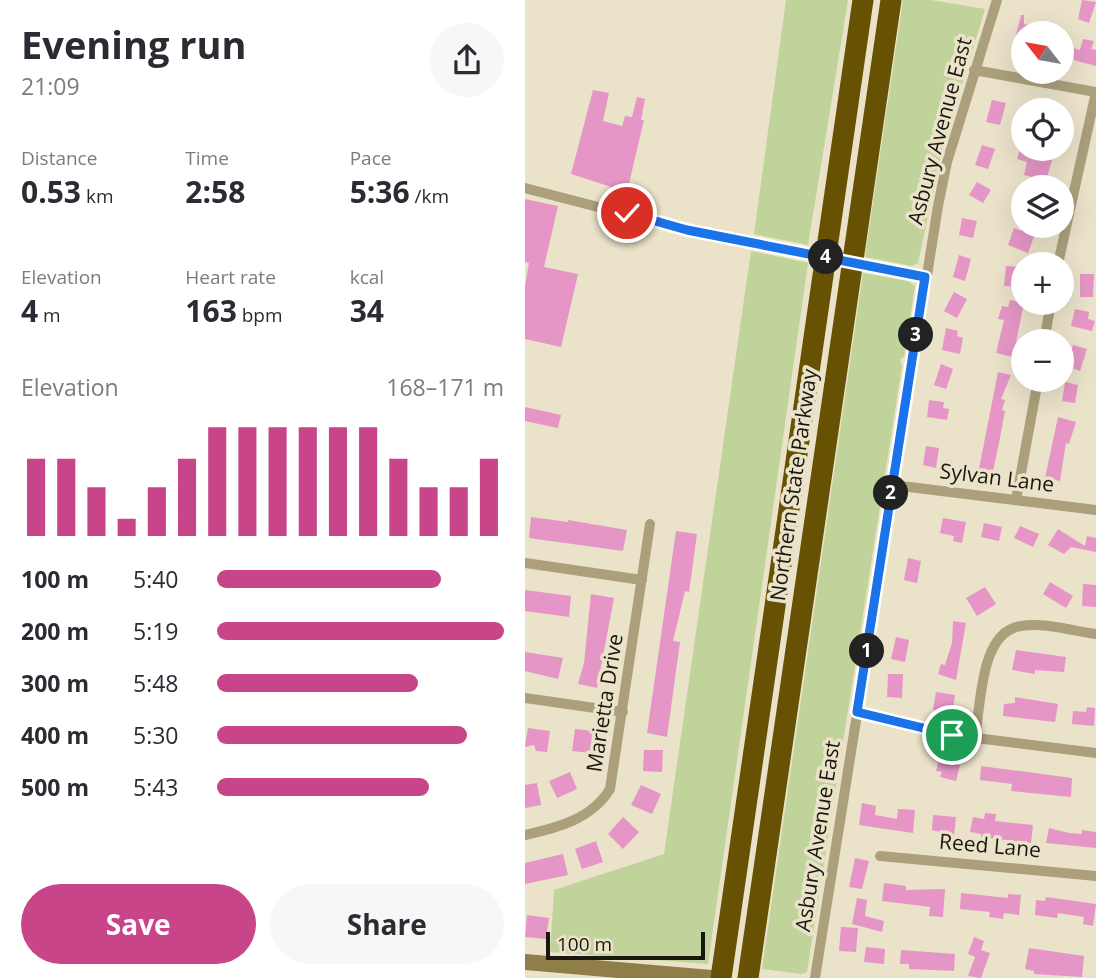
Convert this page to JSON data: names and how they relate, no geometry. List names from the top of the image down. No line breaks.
{"streets":{"highway":["Northern State Parkway"],"street":["Asbury Avenue East","Sylvan Lane","Marietta Drive","Reed Lane"]},"crossings":[["Asbury Avenue East","Sylvan Lane"]],"scale_bar":"100 m","north":"top left","page":{"heading":["Evening run","21:09"],"map_buttons":["+","−"],"stats":[["Distance","0.53 km"],["Time","2:58"],["Pace","5:36 /km"],["Elevation","4 m"],["Heart rate","163 bpm"],["kcal","34"]],"pins":["4","3","2","1"],"chart":["Elevation","168–171 m"],"list":[{"name":"100 m","note":"5:40"},{"name":"200 m","note":"5:19"},{"name":"300 m","note":"5:48"},{"name":"400 m","note":"5:30"},{"name":"500 m","note":"5:43"}],"buttons":["Save","Share"],"scale":"100 m"}}
